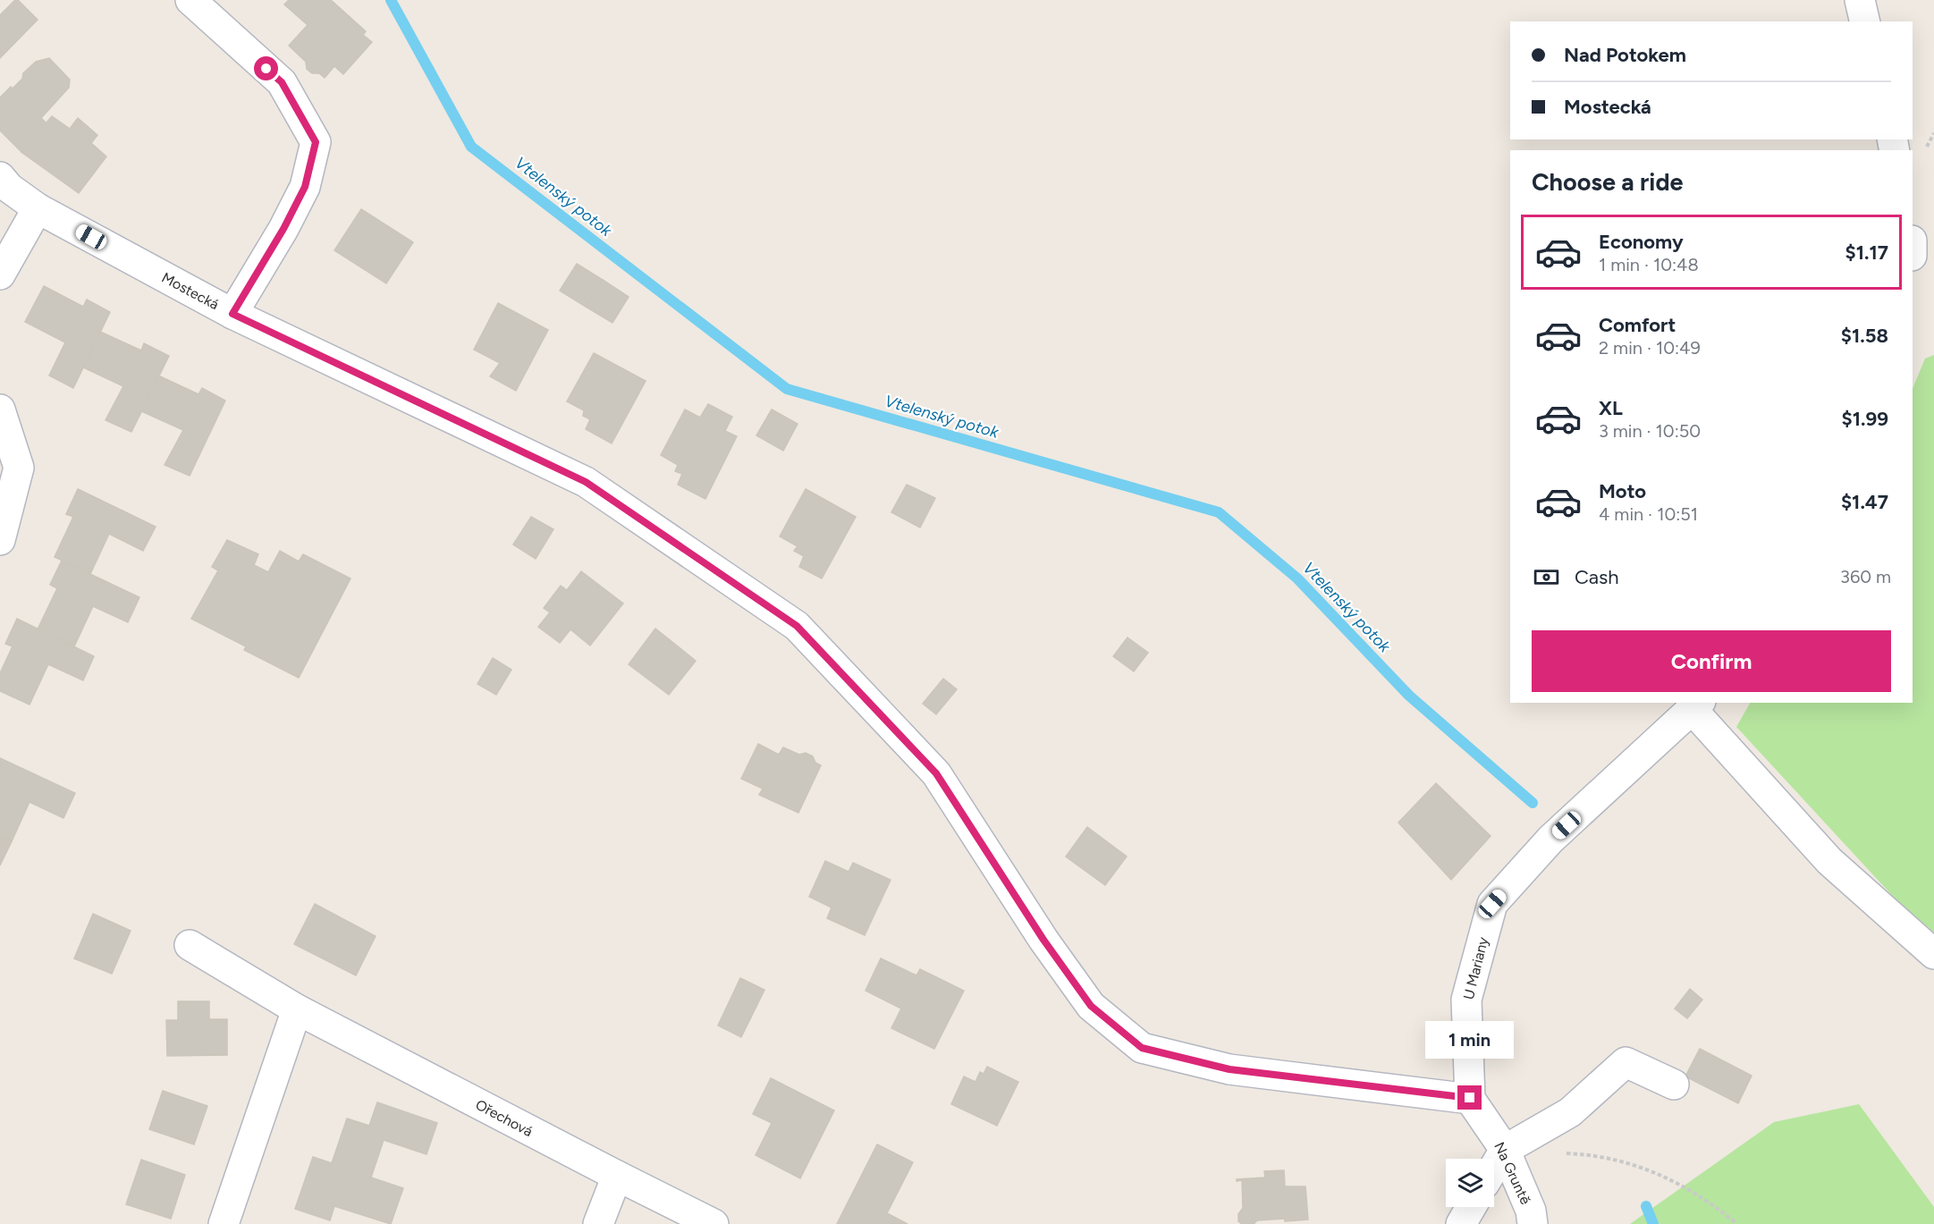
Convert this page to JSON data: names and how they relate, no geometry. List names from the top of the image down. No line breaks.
{"streets":{"street":["Mostecká","U Mariany","Ořechová","Na Gruntě"]},"crossings":[["Mostecká","U Mariany"],["Mostecká","Na Gruntě"],["U Mariany","Na Gruntě"]],"water":["Vtelenský potok"],"page":{"banner":["Nad Potokem","Mostecká"],"heading":"Choose a ride","list":[{"name":"Economy","note":"1 min · 10:48","value":"$1.17"},{"name":"Comfort","note":"2 min · 10:49","value":"$1.58"},{"name":"XL","note":"3 min · 10:50","value":"$1.99"},{"name":"Moto","note":"4 min · 10:51","value":"$1.47"}],"pay":["Cash","360 m"],"buttons":"Confirm","bubble":"1 min"}}
